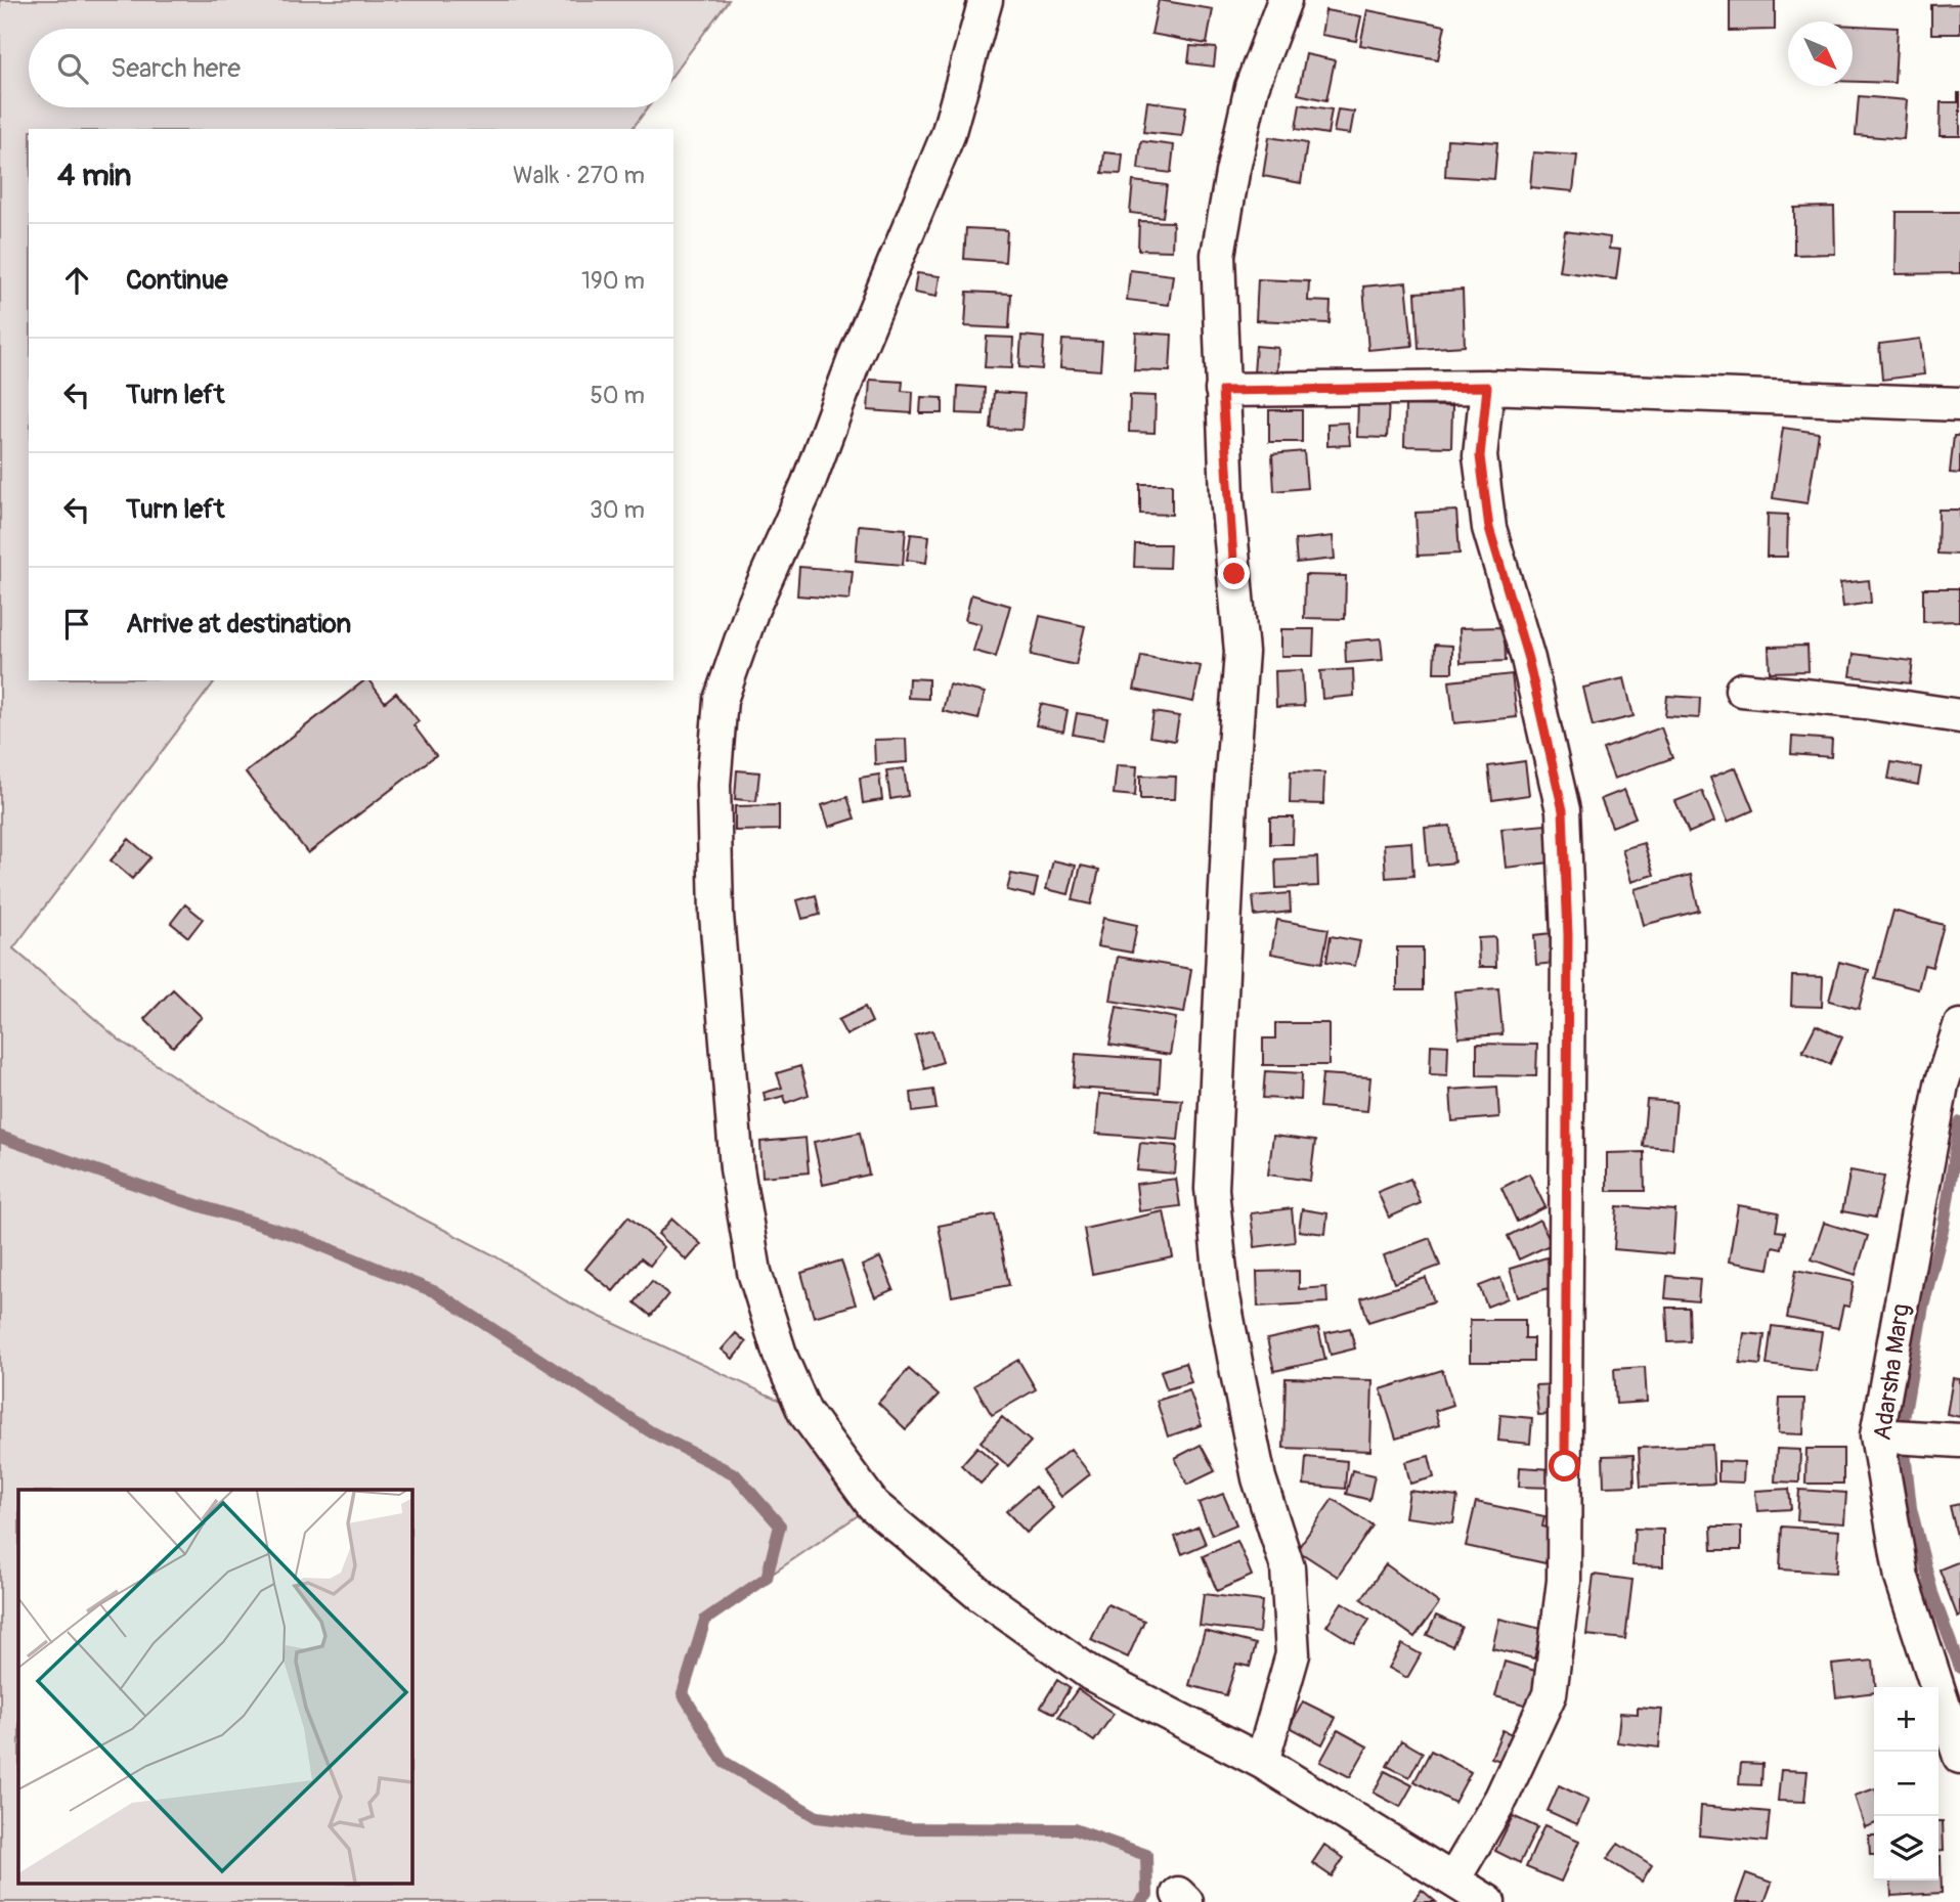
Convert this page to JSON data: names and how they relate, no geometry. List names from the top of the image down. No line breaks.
{"streets":{"street":["Adarsha Marg"]},"north":"bottom right","page":{"search":"Search here","heading":["4 min","Walk · 270 m"],"list":[["Continue","190 m"],["Turn left","50 m"],["Turn left","30 m"],"Arrive at destination"],"map_buttons":["+","−"]}}
